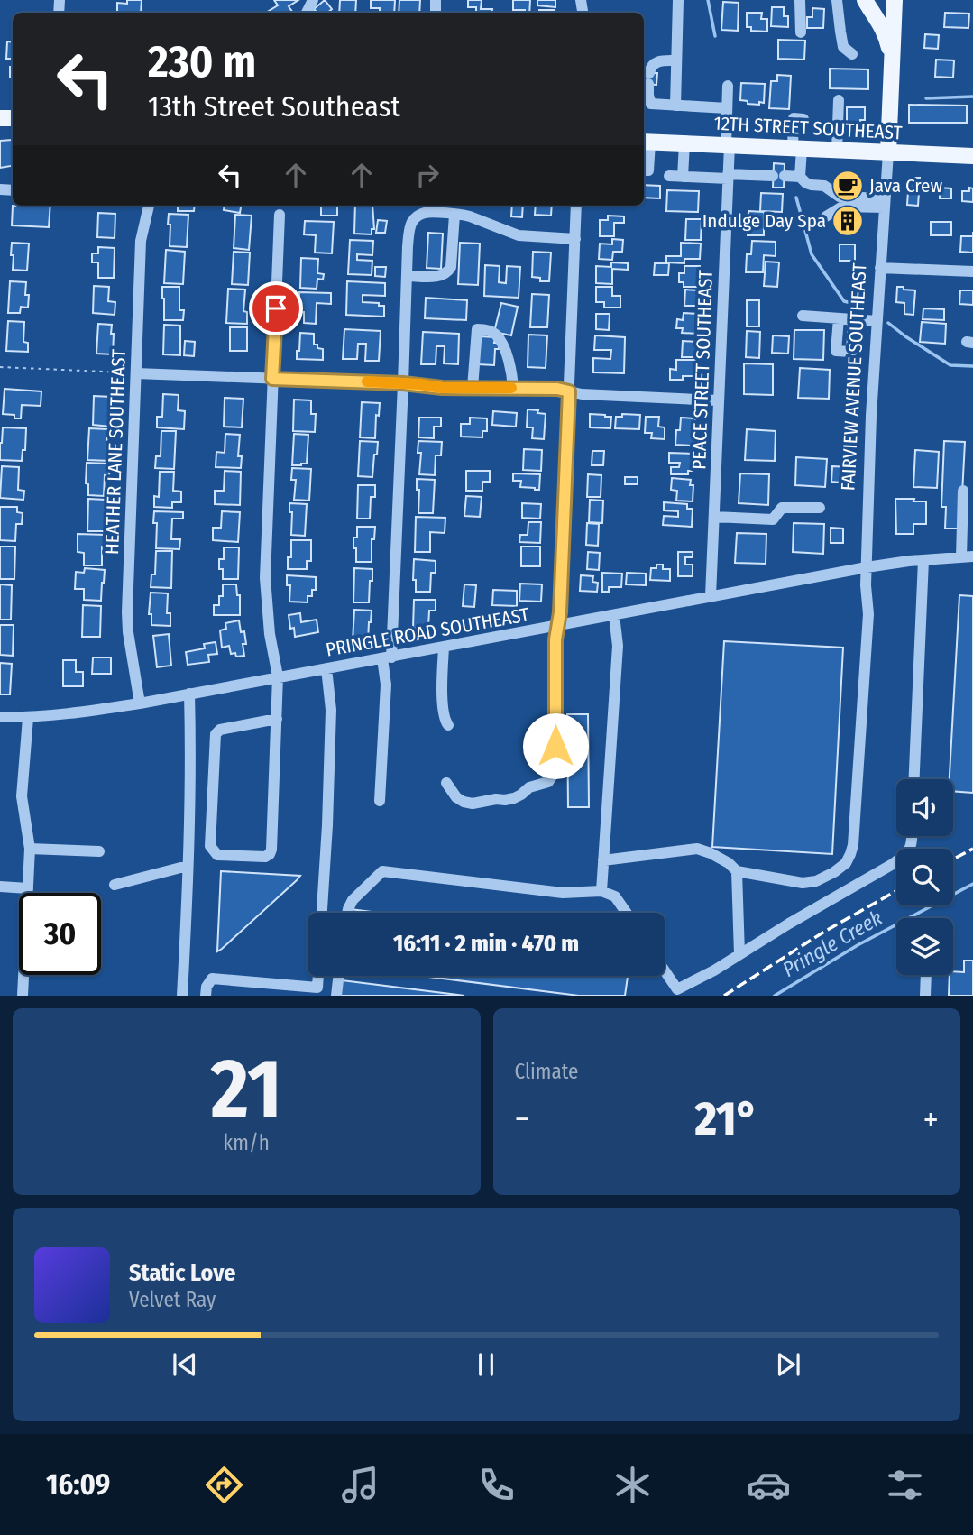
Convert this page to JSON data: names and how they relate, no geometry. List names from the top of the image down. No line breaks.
{"streets":{"main road":["12TH STREET SOUTHEAST","FAIRVIEW AVENUE SOUTHEAST"],"street":["PEACE STREET SOUTHEAST","HEATHER LANE SOUTHEAST","PRINGLE ROAD SOUTHEAST"]},"crossings":[["12TH STREET SOUTHEAST","PEACE STREET SOUTHEAST"],["12TH STREET SOUTHEAST","FAIRVIEW AVENUE SOUTHEAST"],["PEACE STREET SOUTHEAST","PRINGLE ROAD SOUTHEAST"],["FAIRVIEW AVENUE SOUTHEAST","PRINGLE ROAD SOUTHEAST"],["HEATHER LANE SOUTHEAST","PRINGLE ROAD SOUTHEAST"]],"water":["Pringle Creek"],"places":{"cafe":["Java Crew"],"building":["Indulge Day Spa"]},"page":{"turn":["230 m","13th Street Southeast"],"limit":"30","trip":"16:11 · 2 min · 470 m","tile":[["21","km/h"],"Climate"],"heat":["−","21°","+"],"song":["Static Love","Velvet Ray"],"tabs":"16:09"}}
